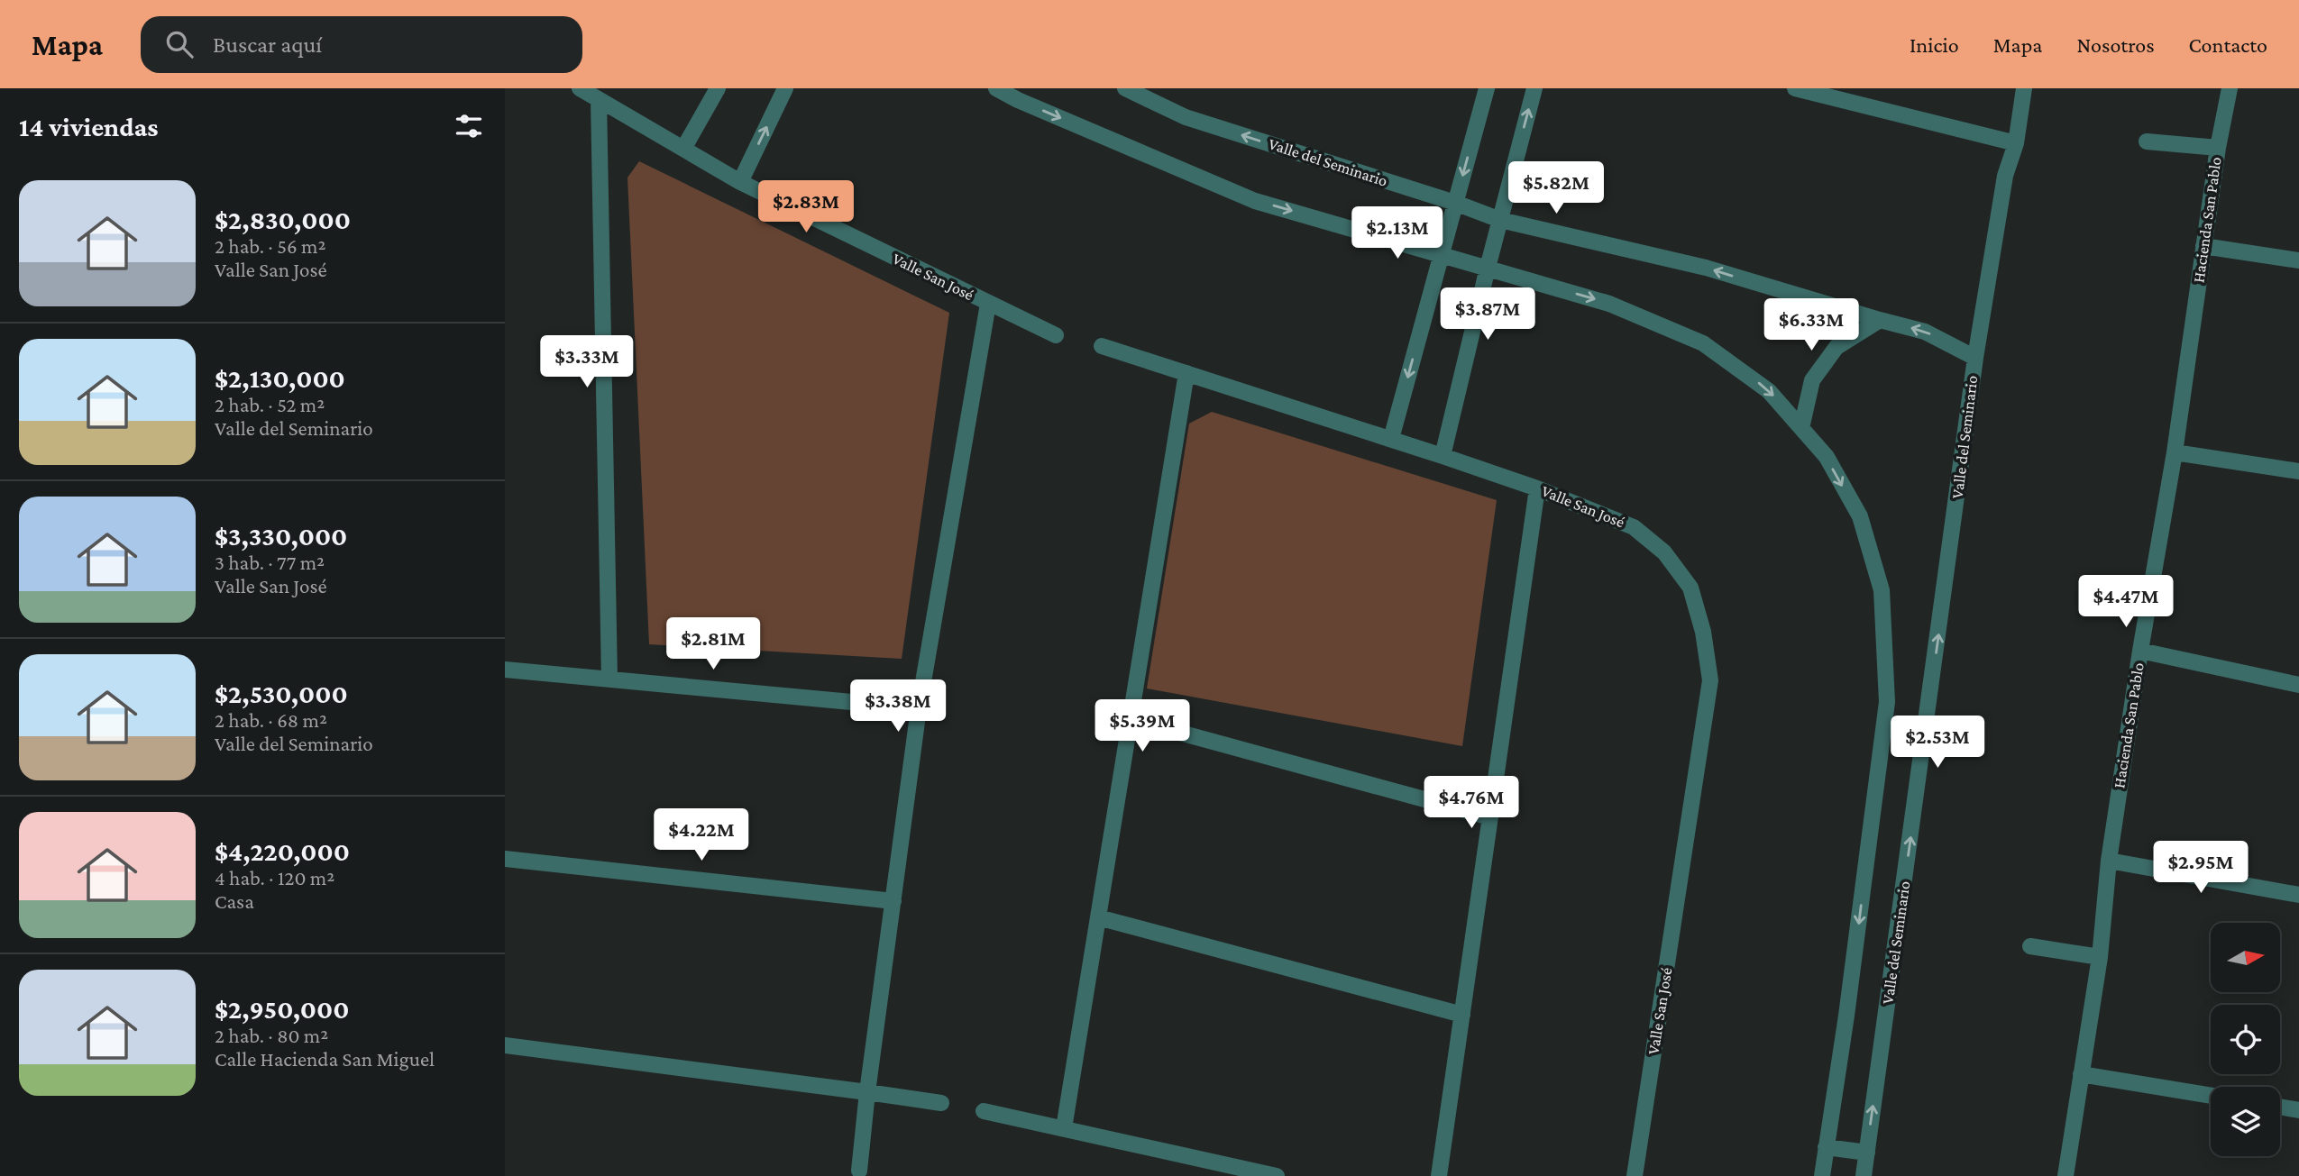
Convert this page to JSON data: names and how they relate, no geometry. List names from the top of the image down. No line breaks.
{"streets":{"street":["Valle del Seminario","Hacienda San Pablo","Valle San José"]},"north":"right","page":{"header":"Mapa","search":"Buscar aquí","nav":["Inicio","Mapa","Nosotros","Contacto"],"heading":"14 viviendas","price":["$5.82M","$2.83M","$2.13M","$3.87M","$6.33M","$3.33M","$4.47M","$2.81M","$3.38M","$5.39M","$2.53M","$4.76M","$4.22M","$2.95M"],"list":[{"name":"$2,830,000","note":"2 hab. · 56 m² · Valle San José"},{"name":"$2,130,000","note":"2 hab. · 52 m² · Valle del Seminario"},{"name":"$3,330,000","note":"3 hab. · 77 m² · Valle San José"},{"name":"$2,530,000","note":"2 hab. · 68 m² · Valle del Seminario"},{"name":"$4,220,000","note":"4 hab. · 120 m² · Casa"},{"name":"$2,950,000","note":"2 hab. · 80 m² · Calle Hacienda San Miguel"}]}}
